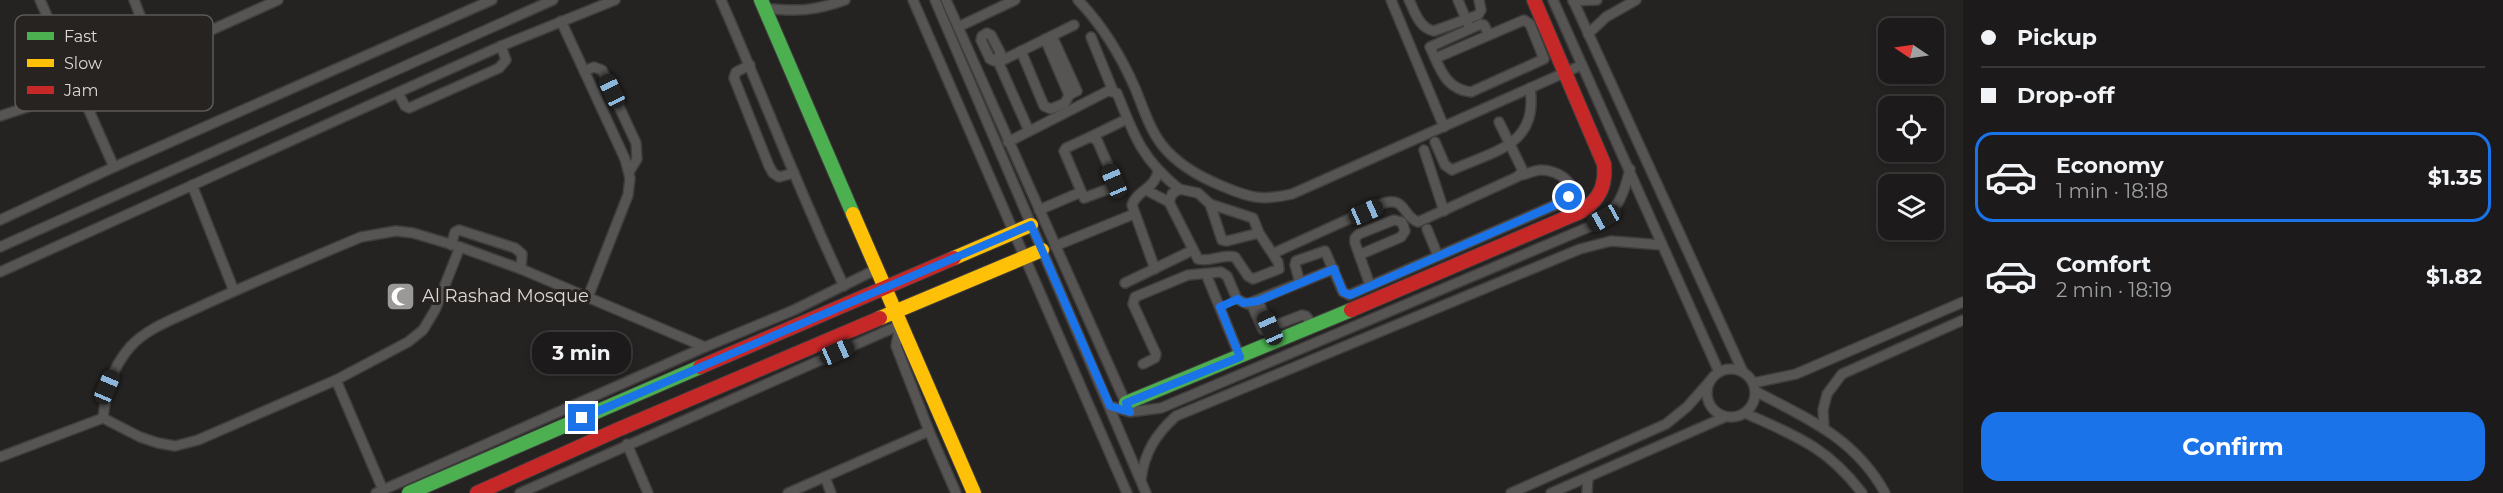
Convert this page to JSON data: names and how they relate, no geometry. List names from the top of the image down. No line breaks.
{"places":{"mosque":["Al Rashad Mosque"]},"legend":["Fast","Slow","Jam"],"north":"left","page":{"banner":["Pickup","Drop-off"],"list":[{"name":"Economy","note":"1 min · 18:18","value":"$1.35"},{"name":"Comfort","note":"2 min · 18:19","value":"$1.82"}],"bubble":"3 min","buttons":"Confirm"}}
